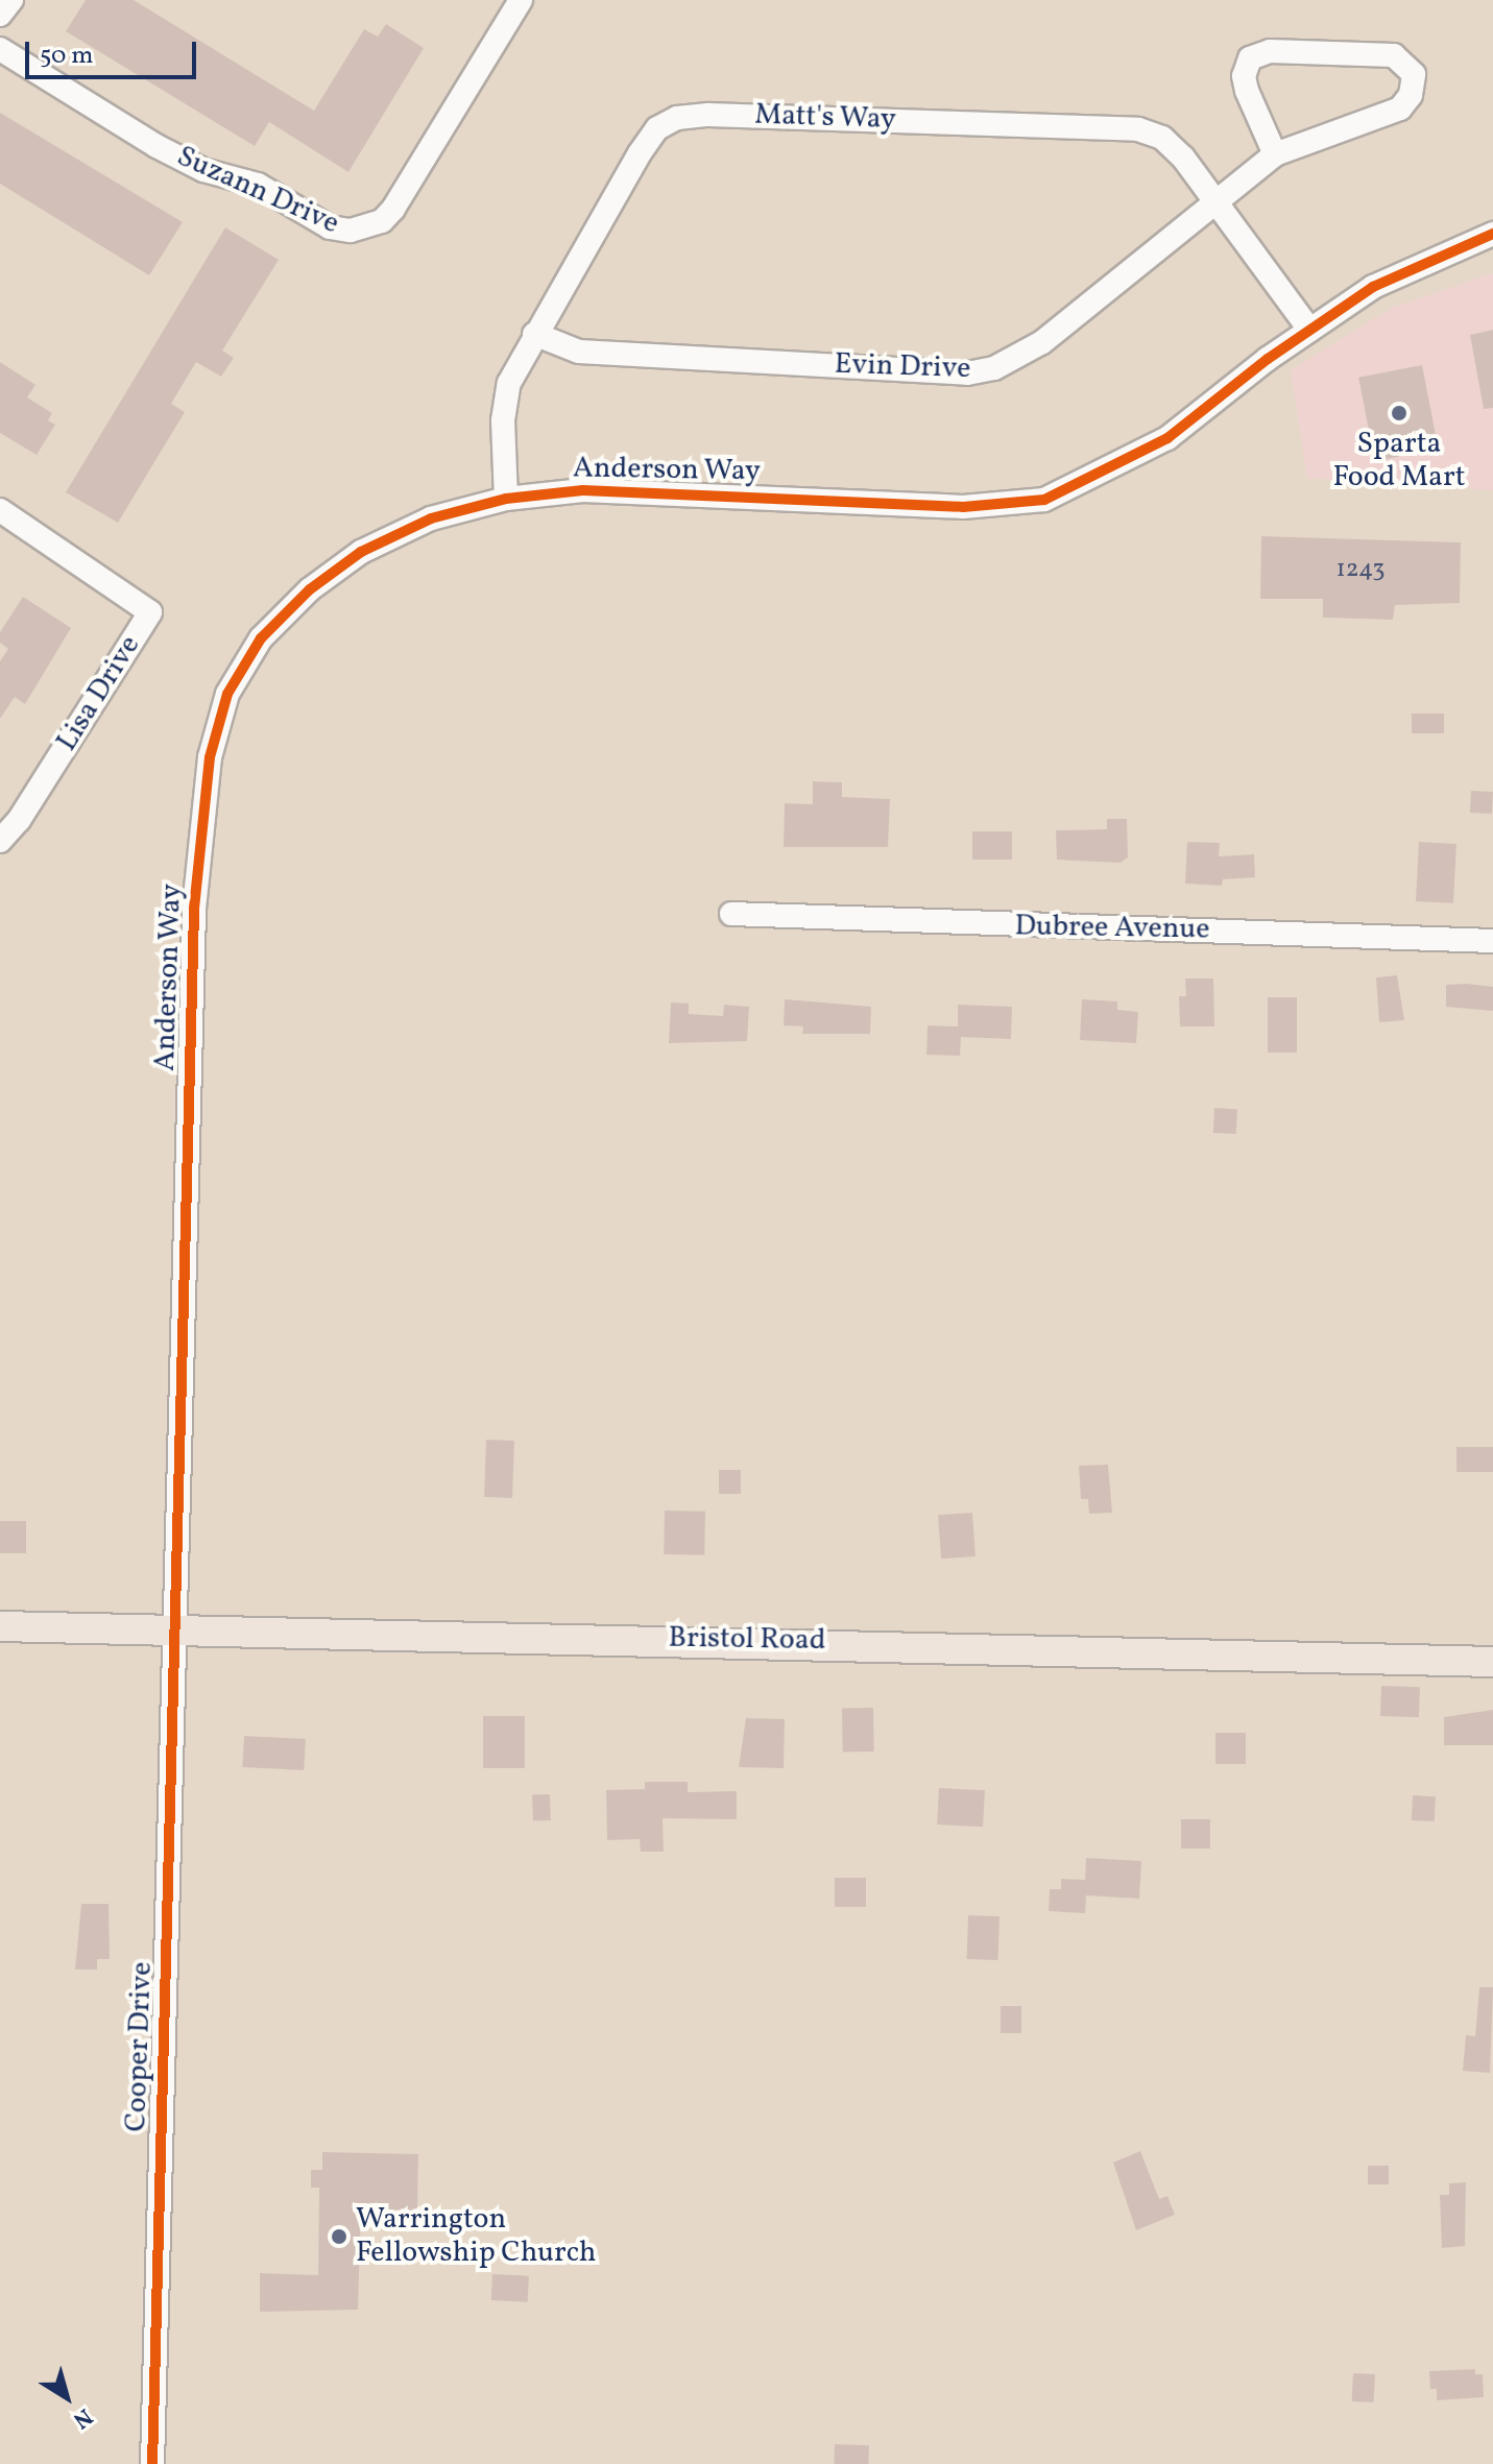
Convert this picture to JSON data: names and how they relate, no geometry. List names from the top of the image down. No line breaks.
{"streets":{"main road":["Bristol Road"],"street":["Matt's Way","Suzann Drive","Evin Drive","Anderson Way","Lisa Drive","Dubree Avenue","Cooper Drive"]},"crossings":[["Matt's Way","Evin Drive"],["Matt's Way","Anderson Way"],["Anderson Way","Bristol Road"],["Anderson Way","Cooper Drive"],["Bristol Road","Cooper Drive"]],"places":["Sparta Food Mart","Warrington Fellowship Church"],"house_numbers":["1243"],"scale_bar":"50 m","north":"bottom right"}
